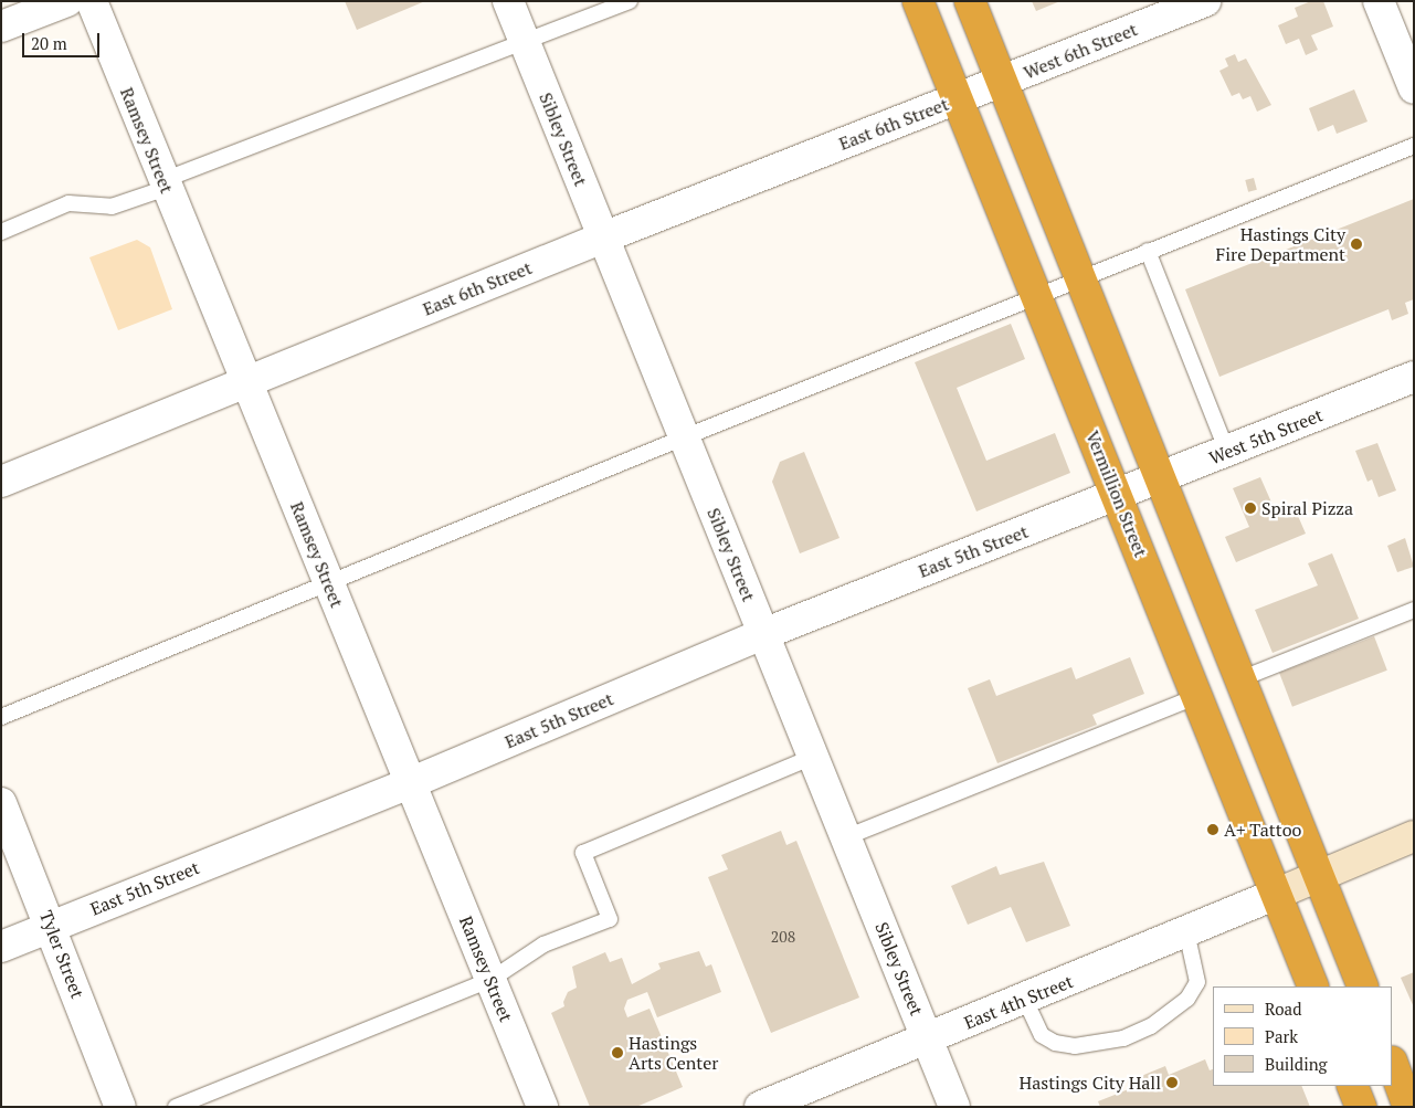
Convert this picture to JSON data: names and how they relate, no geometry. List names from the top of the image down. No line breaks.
{"streets":{"highway":["Vermillion Street"],"street":["West 6th Street","East 6th Street","Sibley Street","Ramsey Street","West 5th Street","East 5th Street","Tyler Street","East 4th Street"]},"crossings":[["West 6th Street","East 6th Street"],["West 6th Street","Vermillion Street"],["East 6th Street","Sibley Street"],["East 6th Street","Ramsey Street"],["East 6th Street","Vermillion Street"],["Sibley Street","East 5th Street"],["Sibley Street","East 4th Street"],["Ramsey Street","East 5th Street"],["West 5th Street","Vermillion Street"],["West 5th Street","East 5th Street"],["Vermillion Street","East 5th Street"],["Vermillion Street","East 4th Street"],["East 5th Street","Tyler Street"]],"places":["Hastings City Fire Department","Spiral Pizza","A+ Tattoo","Hastings Arts Center","Hastings City Hall"],"house_numbers":["208"],"legend":["Road","Park","Building"],"scale_bar":"20 m"}
